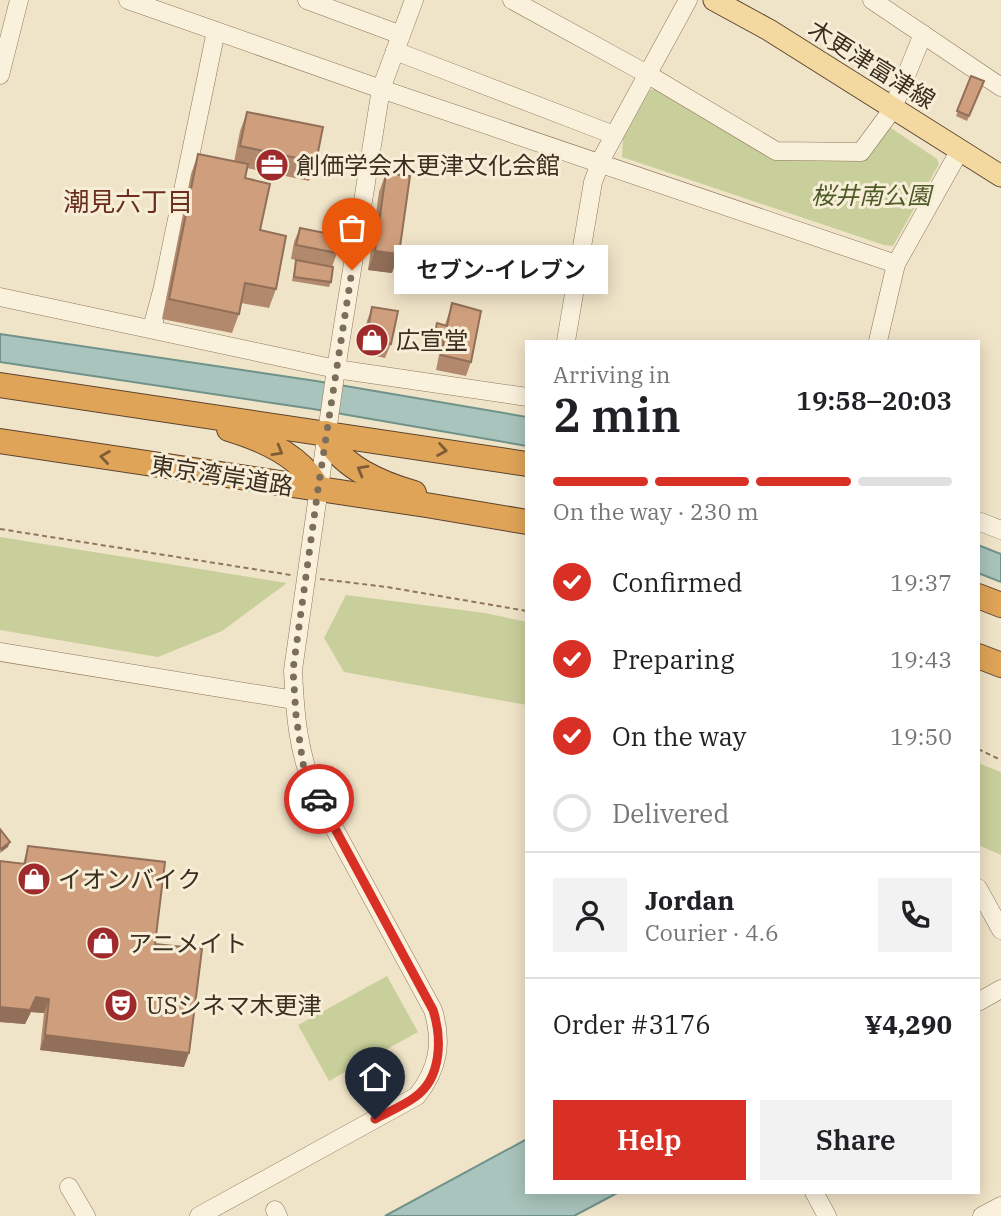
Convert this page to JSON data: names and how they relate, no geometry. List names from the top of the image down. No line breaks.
{"streets":{"highway":["東京湾岸道路"],"main road":["木更津富津線"]},"districts":["潮見六丁目"],"parks":["桜井南公園"],"places":{"office":["創価学会木更津文化会館"],"other":["セブン-イレブン"],"shop":["広宣堂","イオンバイク","アニメイト"],"theatre":["USシネマ木更津"]},"page":{"bubble":"セブン-イレブン","heading":["2 min","Arriving in","19:58–20:03"],"panel":["Jordan","Courier · 4.6","Order #3176","¥4,290"],"bar":"On the way · 230 m","list":[["Confirmed","19:37"],["Preparing","19:43"],["On the way","19:50"],"Delivered"],"buttons":["Help","Share"]}}
